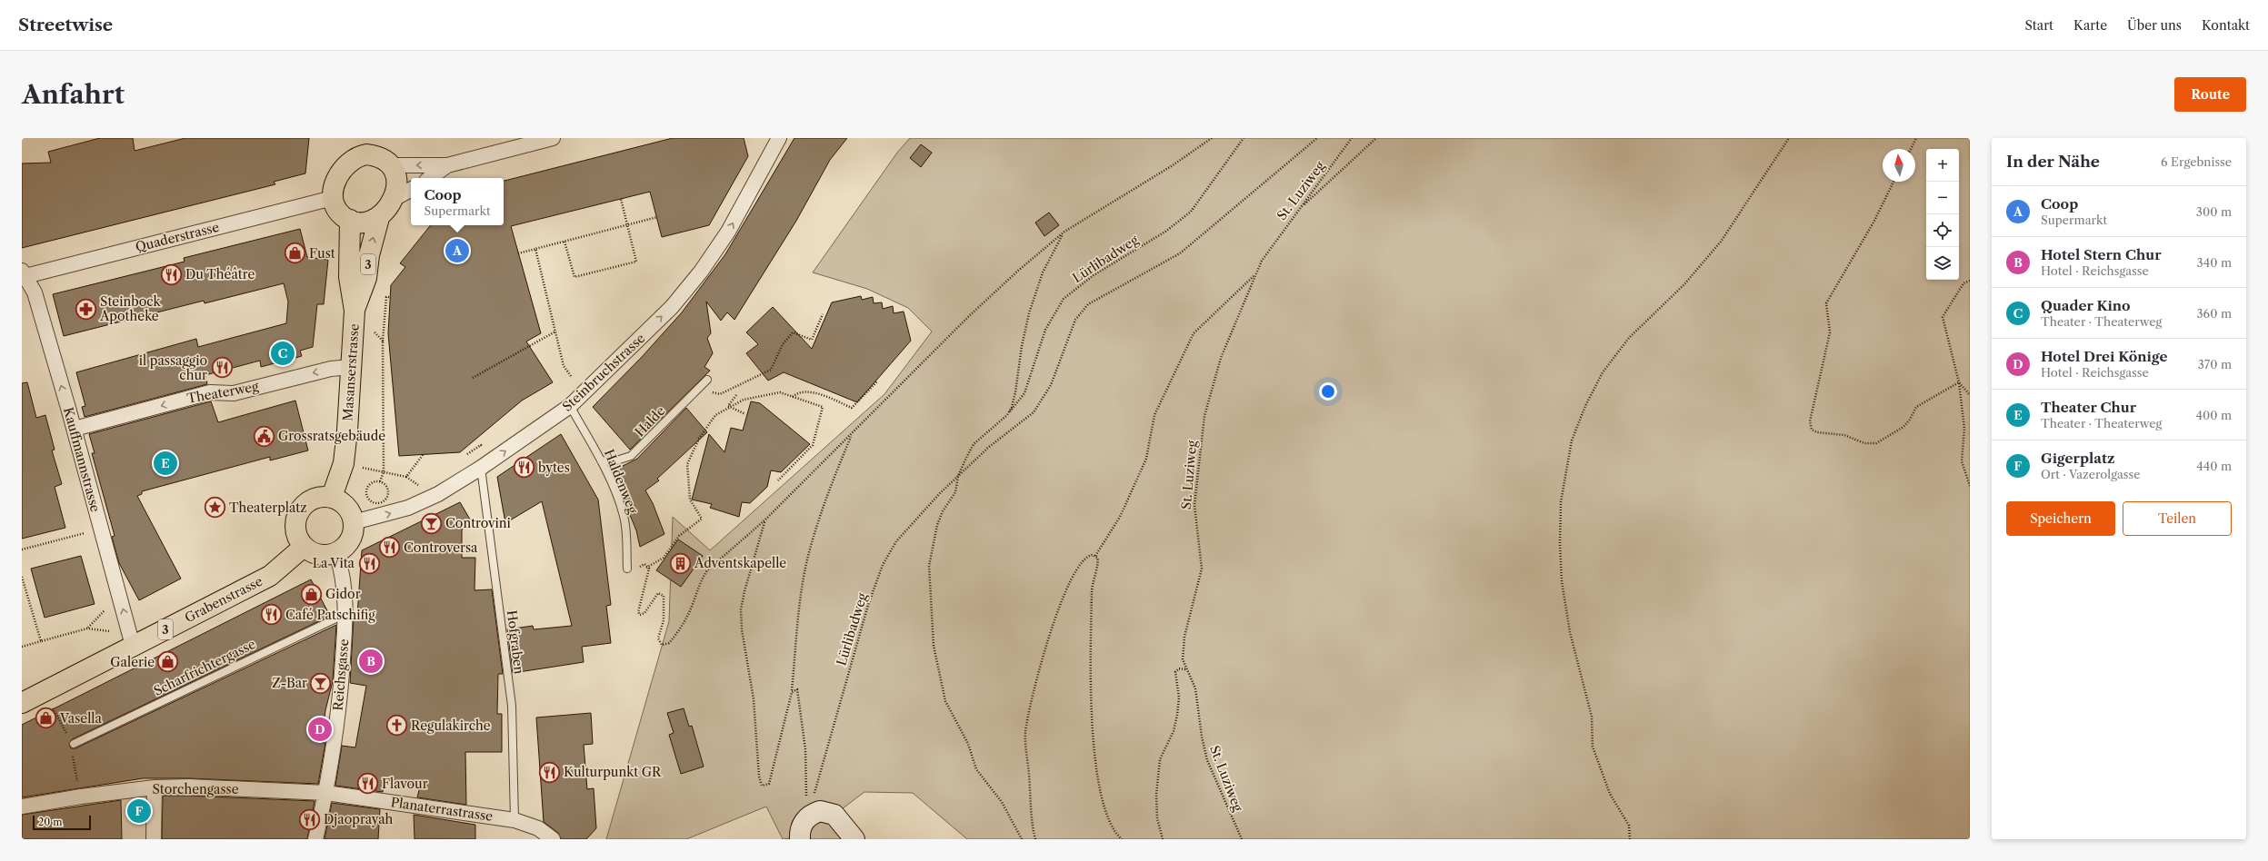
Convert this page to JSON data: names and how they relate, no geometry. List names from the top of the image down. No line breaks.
{"streets":{"main road":["3","Masanserstrasse","Grabenstrasse"],"street":["Quaderstrasse","Steinbruchstrasse","Theaterweg","Kauffmannstrasse","Reichsgasse","Storchengasse","Planaterrastrasse"],"lane":["Halde","Haldenweg","Hofgraben","Scharfrichtergasse"],"path":["St. Luziweg","Lürlibadweg"]},"crossings":[["Quaderstrasse","Masanserstrasse"],["Quaderstrasse","Kauffmannstrasse"],["Masanserstrasse","Steinbruchstrasse"],["Masanserstrasse","Theaterweg"],["Masanserstrasse","Grabenstrasse"],["Masanserstrasse","Reichsgasse"],["Steinbruchstrasse","Haldenweg"],["Steinbruchstrasse","Grabenstrasse"],["Steinbruchstrasse","Hofgraben"],["Steinbruchstrasse","Reichsgasse"],["Theaterweg","Kauffmannstrasse"],["Halde","Haldenweg"],["Kauffmannstrasse","Grabenstrasse"],["Grabenstrasse","Reichsgasse"],["Hofgraben","Planaterrastrasse"],["Scharfrichtergasse","Reichsgasse"],["Reichsgasse","Storchengasse"],["Reichsgasse","Planaterrastrasse"],["Storchengasse","Planaterrastrasse"]],"one_way":["Steinbruchstrasse","Theaterweg","Kauffmannstrasse"],"places":{"shop":["Fust","Gidor","Galerie","Vasella"],"restaurant":["Du Théâtre","il passaggio chur","bytes","Controversa","La Vita","Café Patschifig","Kulturpunkt GR","Flavour","Djaoprayah"],"pharmacy":["Steinbock Apotheke"],"public building":["Grossratsgebäude"],"place":["Theaterplatz"],"bar":["Controvini","Z-Bar"],"building":["Adventskapelle"],"church":["Regulakirche"]},"scale_bar":"20 m","north":"top","page":{"header":"Streetwise","nav":["Start","Karte","Über uns","Kontakt"],"buttons":["Route",["Speichern","Teilen"]],"title":"Anfahrt","heading":["In der Nähe","6 Ergebnisse"],"map_buttons":["+","−"],"popup":["Coop","Supermarkt"],"list":[{"mark":"A","name":"Coop","note":"Supermarkt","value":"300 m"},{"mark":"B","name":"Hotel Stern Chur","note":"Hotel · Reichsgasse","value":"340 m"},{"mark":"C","name":"Quader Kino","note":"Theater · Theaterweg","value":"360 m"},{"mark":"D","name":"Hotel Drei Könige","note":"Hotel · Reichsgasse","value":"370 m"},{"mark":"E","name":"Theater Chur","note":"Theater · Theaterweg","value":"400 m"},{"mark":"F","name":"Gigerplatz","note":"Ort · Vazerolgasse","value":"440 m"}],"pins":["A","C","E","B","D","F"],"scale":"20 m"}}
